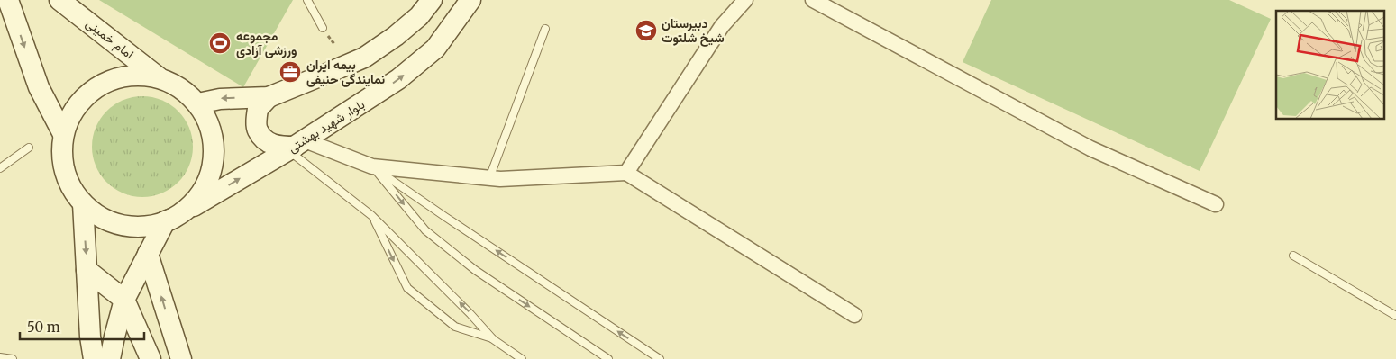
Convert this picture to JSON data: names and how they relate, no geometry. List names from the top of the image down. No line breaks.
{"streets":{"main road":["امام خمینی","بلوار شهید بهشتی"]},"crossings":[["امام خمینی","بلوار شهید بهشتی"]],"places":{"school or university":["دبیرستان شیخ شلتوت"],"sports":["مجموعه ورزشی آزادی"],"office":["بیمه ایران نمایندگی حنیفی"]},"scale_bar":"50 m"}
